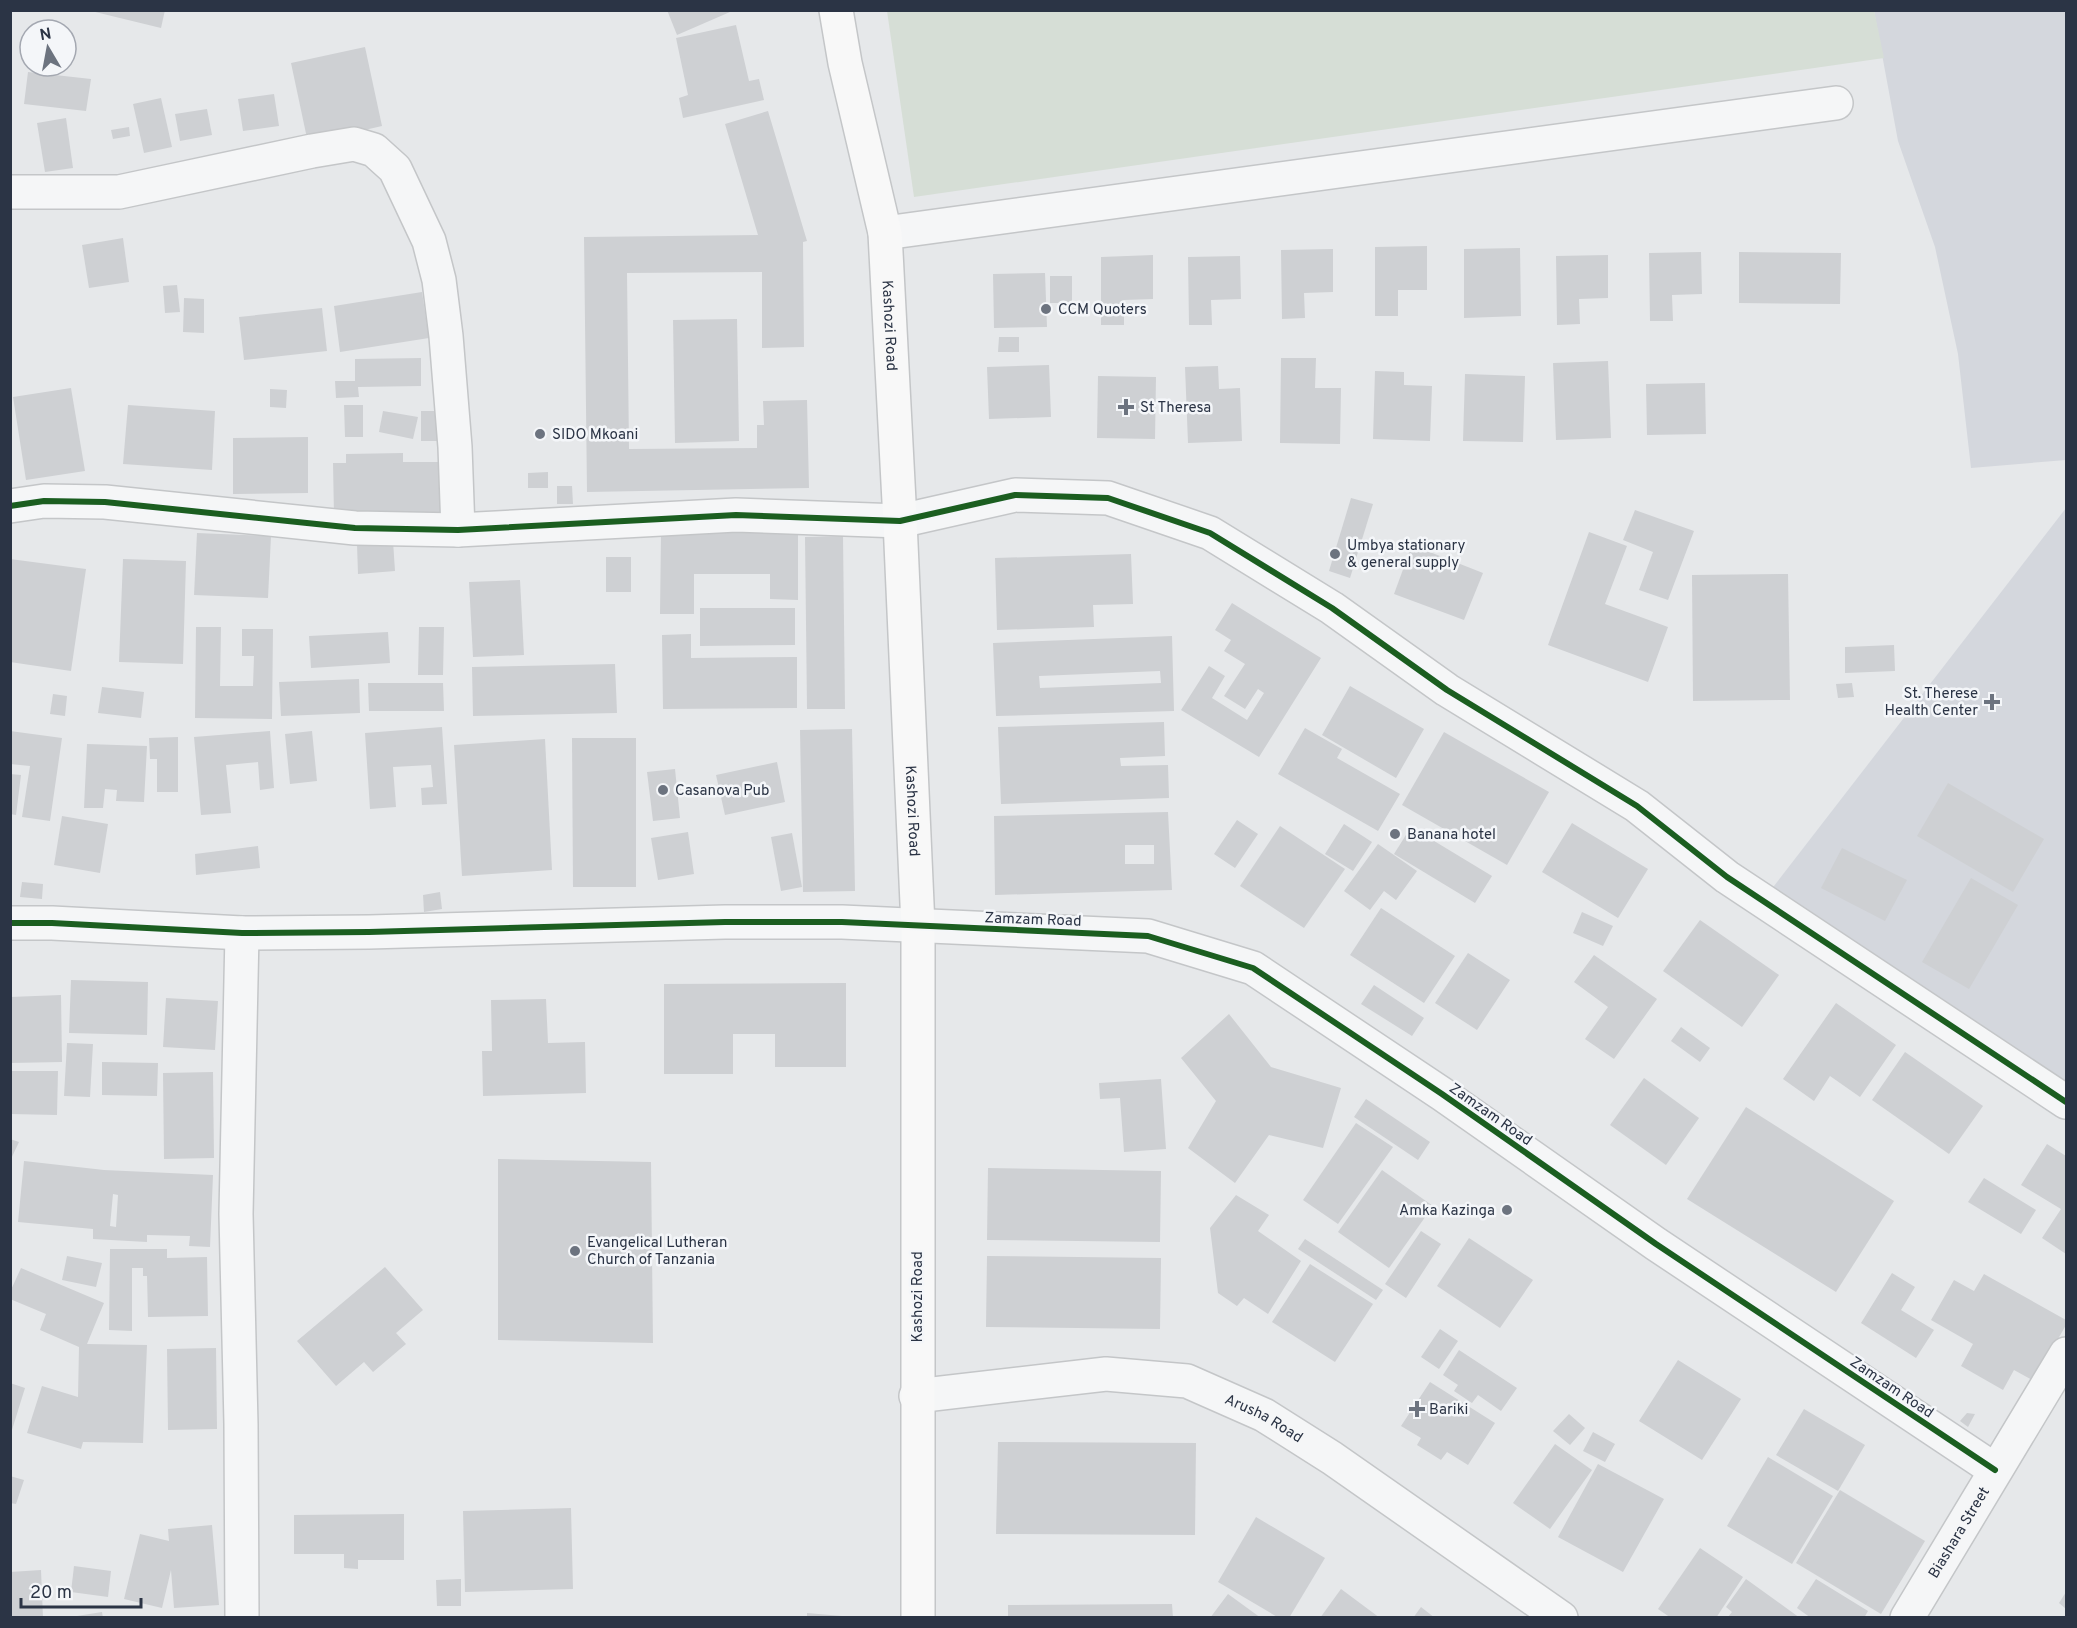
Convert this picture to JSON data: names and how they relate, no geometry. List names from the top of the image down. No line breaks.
{"streets":{"main road":["Kashozi Road"],"street":["Zamzam Road","Arusha Road","Biashara Street"]},"crossings":[["Kashozi Road","Zamzam Road"],["Kashozi Road","Arusha Road"],["Zamzam Road","Biashara Street"]],"places":{"other":["CCM Quoters","SIDO Mkoani","Umbya stationary & general supply","Casanova Pub","Banana hotel","Amka Kazinga","Evangelical Lutheran Church of Tanzania"],"health":["St Theresa","St. Therese Health Center","Bariki"]},"scale_bar":"20 m","north":"top"}
